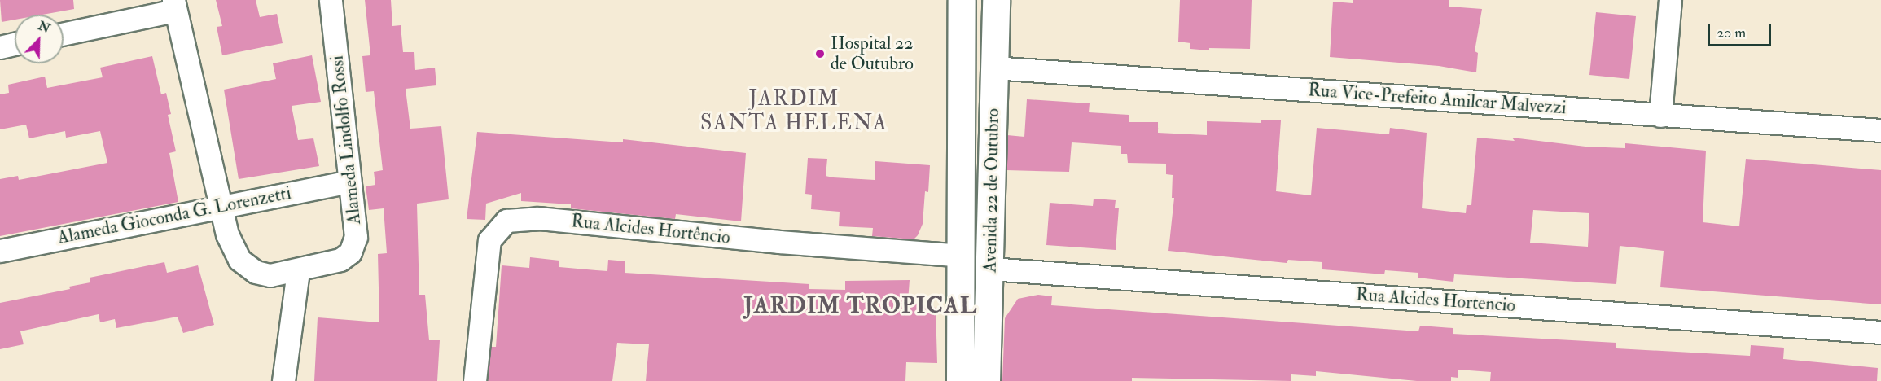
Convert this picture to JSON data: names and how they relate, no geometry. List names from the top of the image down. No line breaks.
{"streets":{"street":["Rua Vice-Prefeito Amilcar Malvezzi","Alameda Lindolfo Rossi","Avenida 22 de Outubro","Alameda Gioconda G. Lorenzetti","Rua Alcides Hortêncio","Rua Alcides Hortencio"]},"crossings":[["Rua Vice-Prefeito Amilcar Malvezzi","Avenida 22 de Outubro"],["Alameda Lindolfo Rossi","Alameda Gioconda G. Lorenzetti"],["Avenida 22 de Outubro","Rua Alcides Hortêncio"],["Avenida 22 de Outubro","Rua Alcides Hortencio"]],"districts":["JARDIM SANTA HELENA","JARDIM TROPICAL"],"places":["Hospital 22 de Outubro"],"scale_bar":"20 m","north":"top right"}
